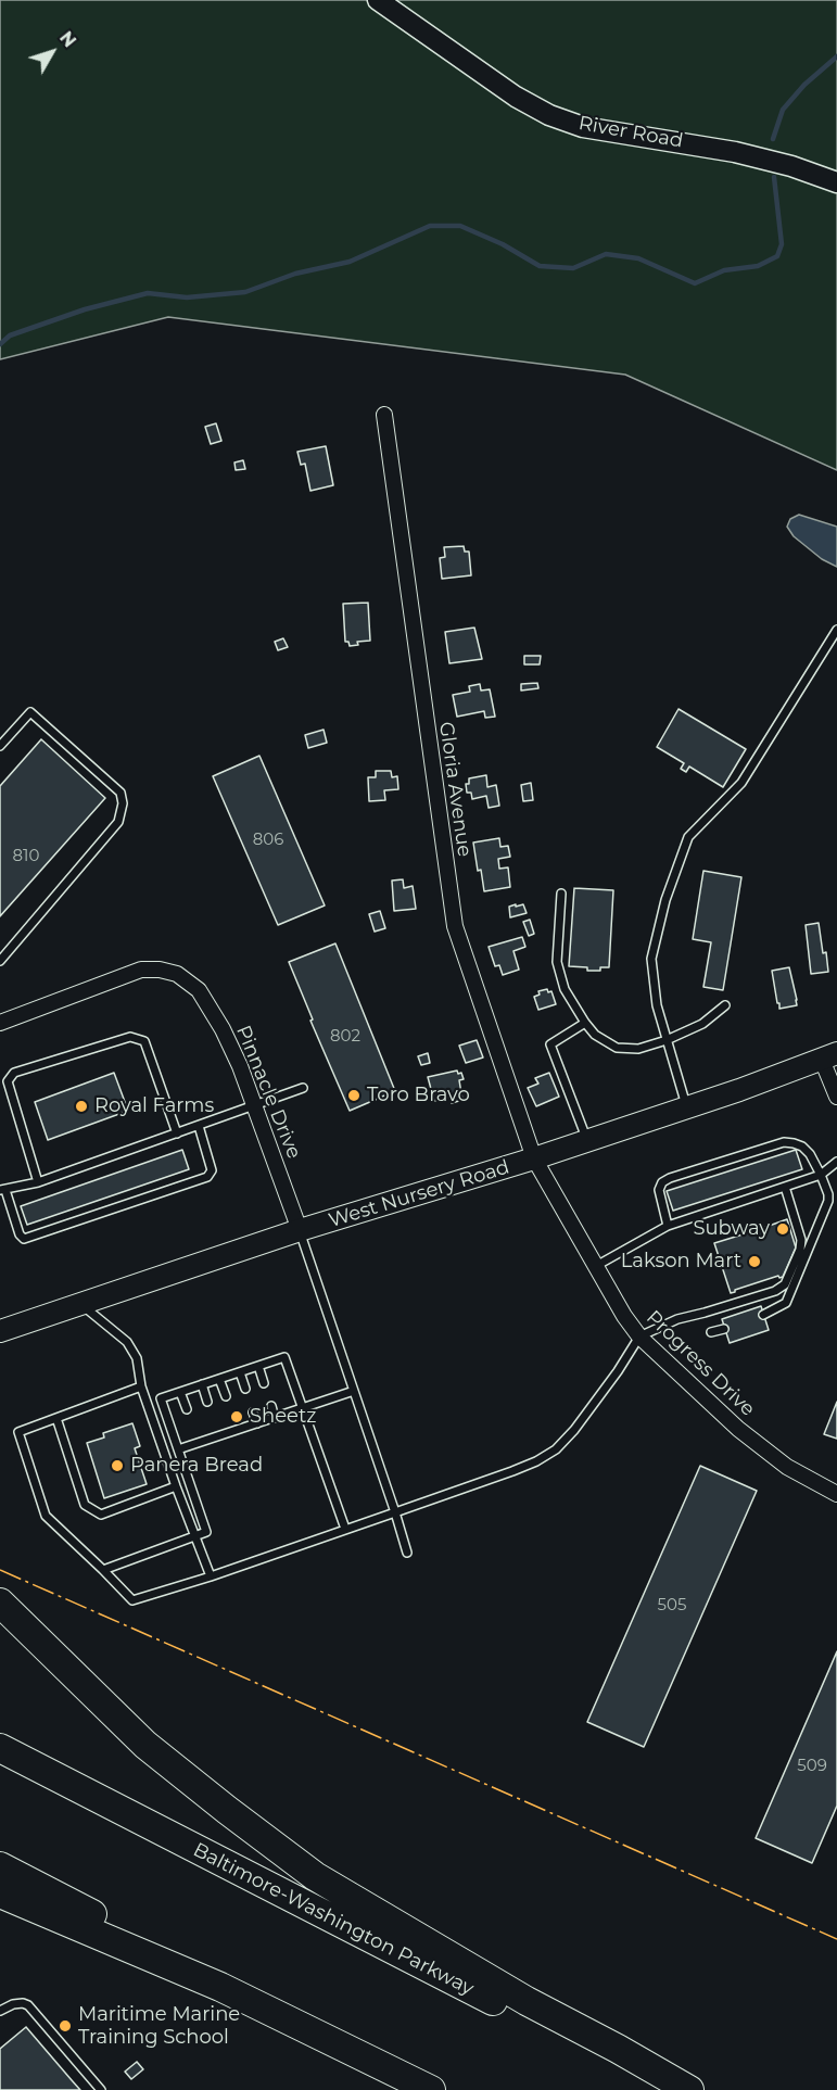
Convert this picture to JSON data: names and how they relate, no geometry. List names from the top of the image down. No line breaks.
{"streets":{"highway":["Baltimore-Washington Parkway"],"main road":["West Nursery Road"],"street":["River Road","Gloria Avenue","Pinnacle Drive","Progress Drive"]},"crossings":[["Gloria Avenue","West Nursery Road"],["Gloria Avenue","Progress Drive"],["Pinnacle Drive","West Nursery Road"],["West Nursery Road","Progress Drive"]],"places":["Toro Bravo","Royal Farms","Subway","Lakson Mart","Sheetz","Panera Bread","Maritime Marine Training School"],"house_numbers":["806","810","802","505","509"],"north":"top right"}
